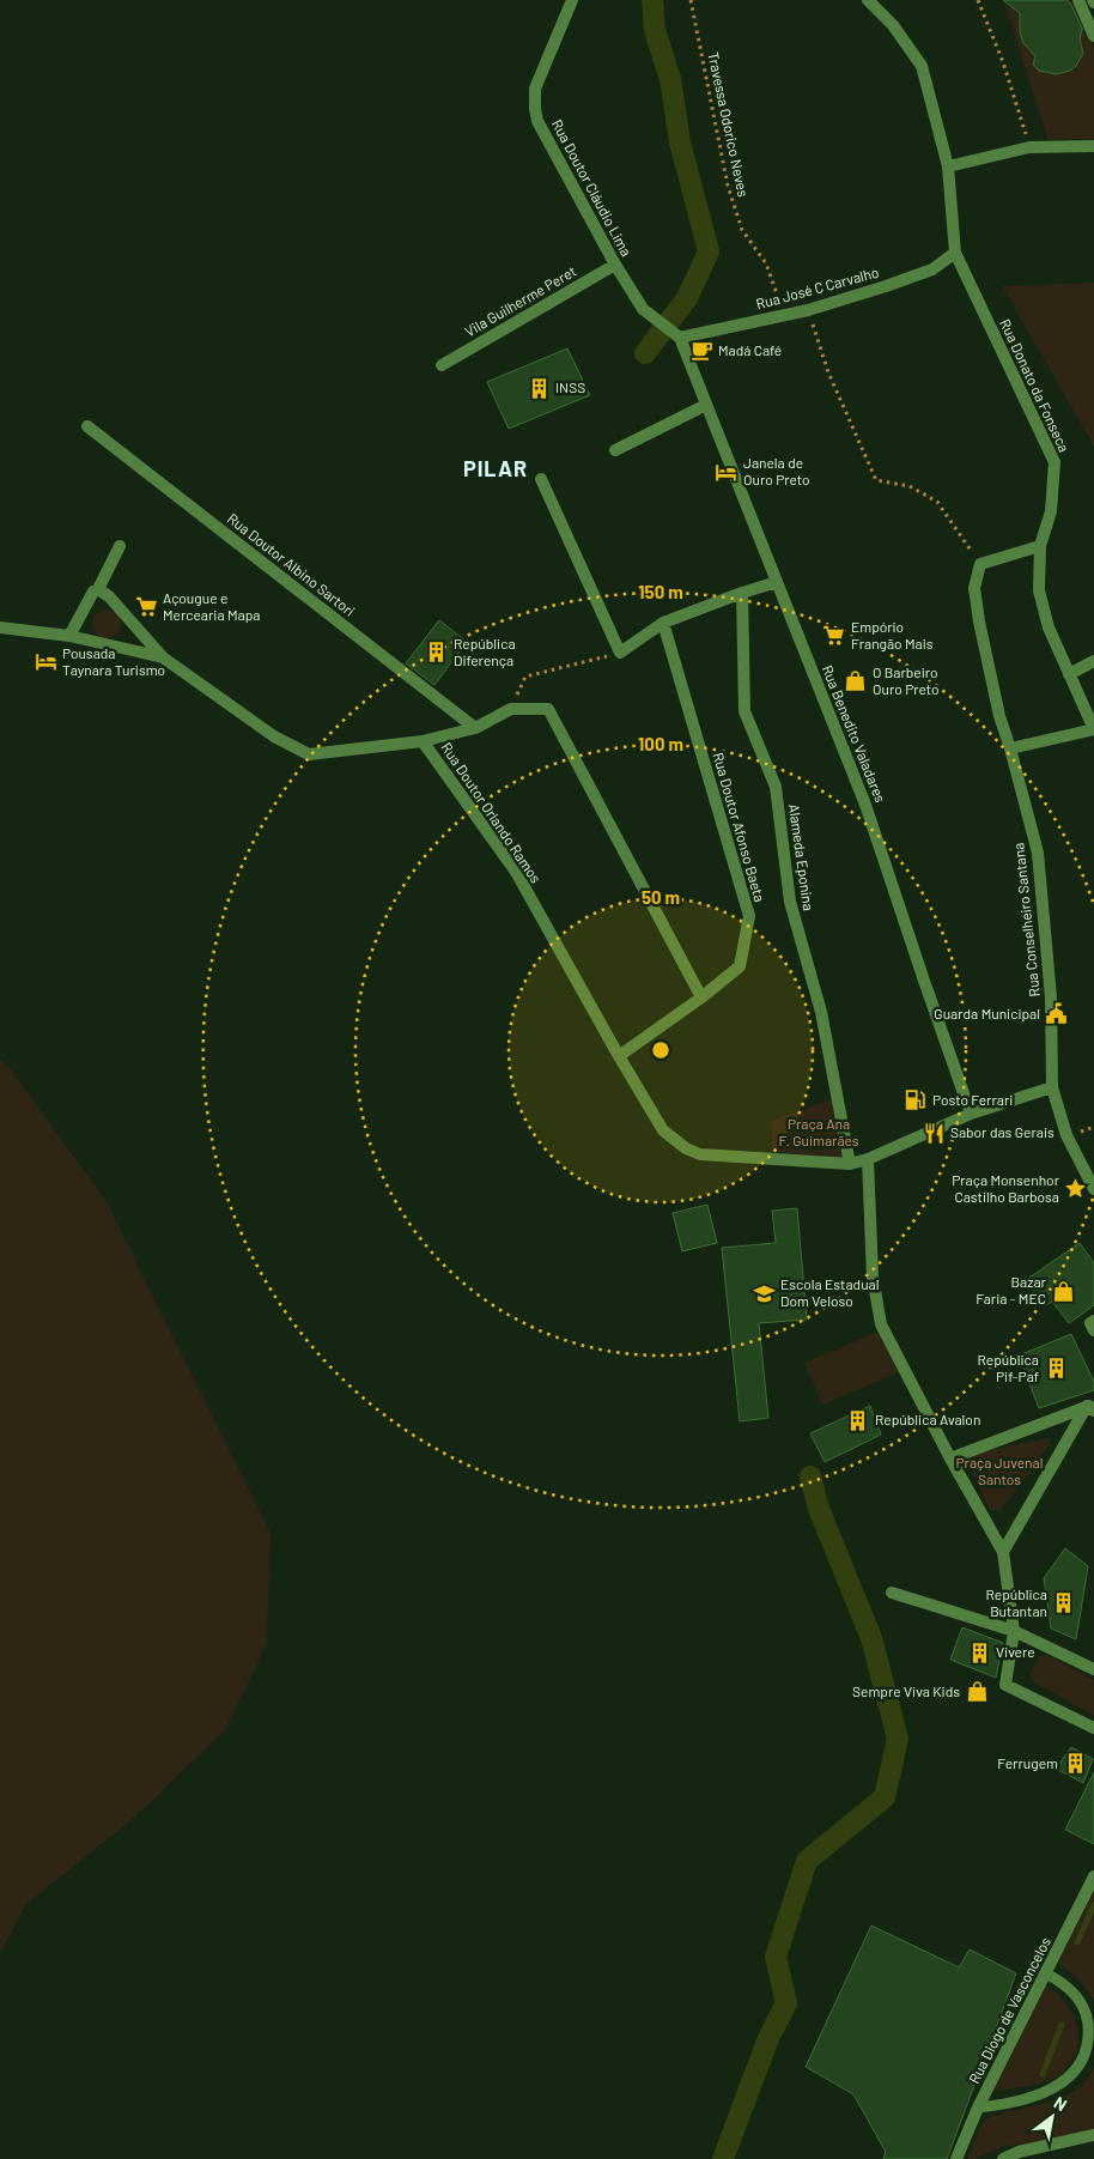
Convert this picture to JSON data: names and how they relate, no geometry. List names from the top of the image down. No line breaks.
{"streets":{"street":["Rua Doutor Cláudio Lima","Rua José C Carvalho","Vila Guilherme Peret","Rua Donato da Fonseca","Rua Doutor Albino Sartori","Rua Benedito Valadares","Rua Doutor Orlando Ramos","Rua Doutor Afonso Baeta","Alameda Eponina","Rua Conselheiro Santana","Rua Diogo de Vasconcelos"],"path":["Travessa Odorico Neves"]},"crossings":[["Travessa Odorico Neves","Rua José C Carvalho"],["Rua Doutor Cláudio Lima","Rua José C Carvalho"],["Rua Doutor Cláudio Lima","Vila Guilherme Peret"],["Rua Doutor Cláudio Lima","Rua Benedito Valadares"],["Rua José C Carvalho","Rua Donato da Fonseca"],["Rua José C Carvalho","Rua Benedito Valadares"],["Rua Benedito Valadares","Rua Doutor Orlando Ramos"],["Rua Doutor Orlando Ramos","Rua Doutor Afonso Baeta"],["Rua Doutor Orlando Ramos","Alameda Eponina"],["Rua Doutor Orlando Ramos","Rua Conselheiro Santana"]],"districts":["PILAR"],"parks":["Praça Ana F. Guimarães","Praça Juvenal Santos"],"places":{"cafe":["Madá Café"],"building":["INSS","República Diferença","República Pif-Paf","República Avalon","República Butantan","Vivere","Ferrugem"],"hotel":["Janela de Ouro Preto","Pousada Taynara Turismo"],"supermarket":["Açougue e Mercearia Mapa","Empório Frangão Mais"],"shop":["O Barbeiro Ouro Preto","Bazar Faria - MEC","Sempre Viva Kids"],"public building":["Guarda Municipal"],"fuel station":["Posto Ferrari"],"restaurant":["Sabor das Gerais"],"place":["Praça Monsenhor Castilho Barbosa"],"school or university":["Escola Estadual Dom Veloso"]},"north":"top right","rings":["150 m","100 m","50 m"]}
